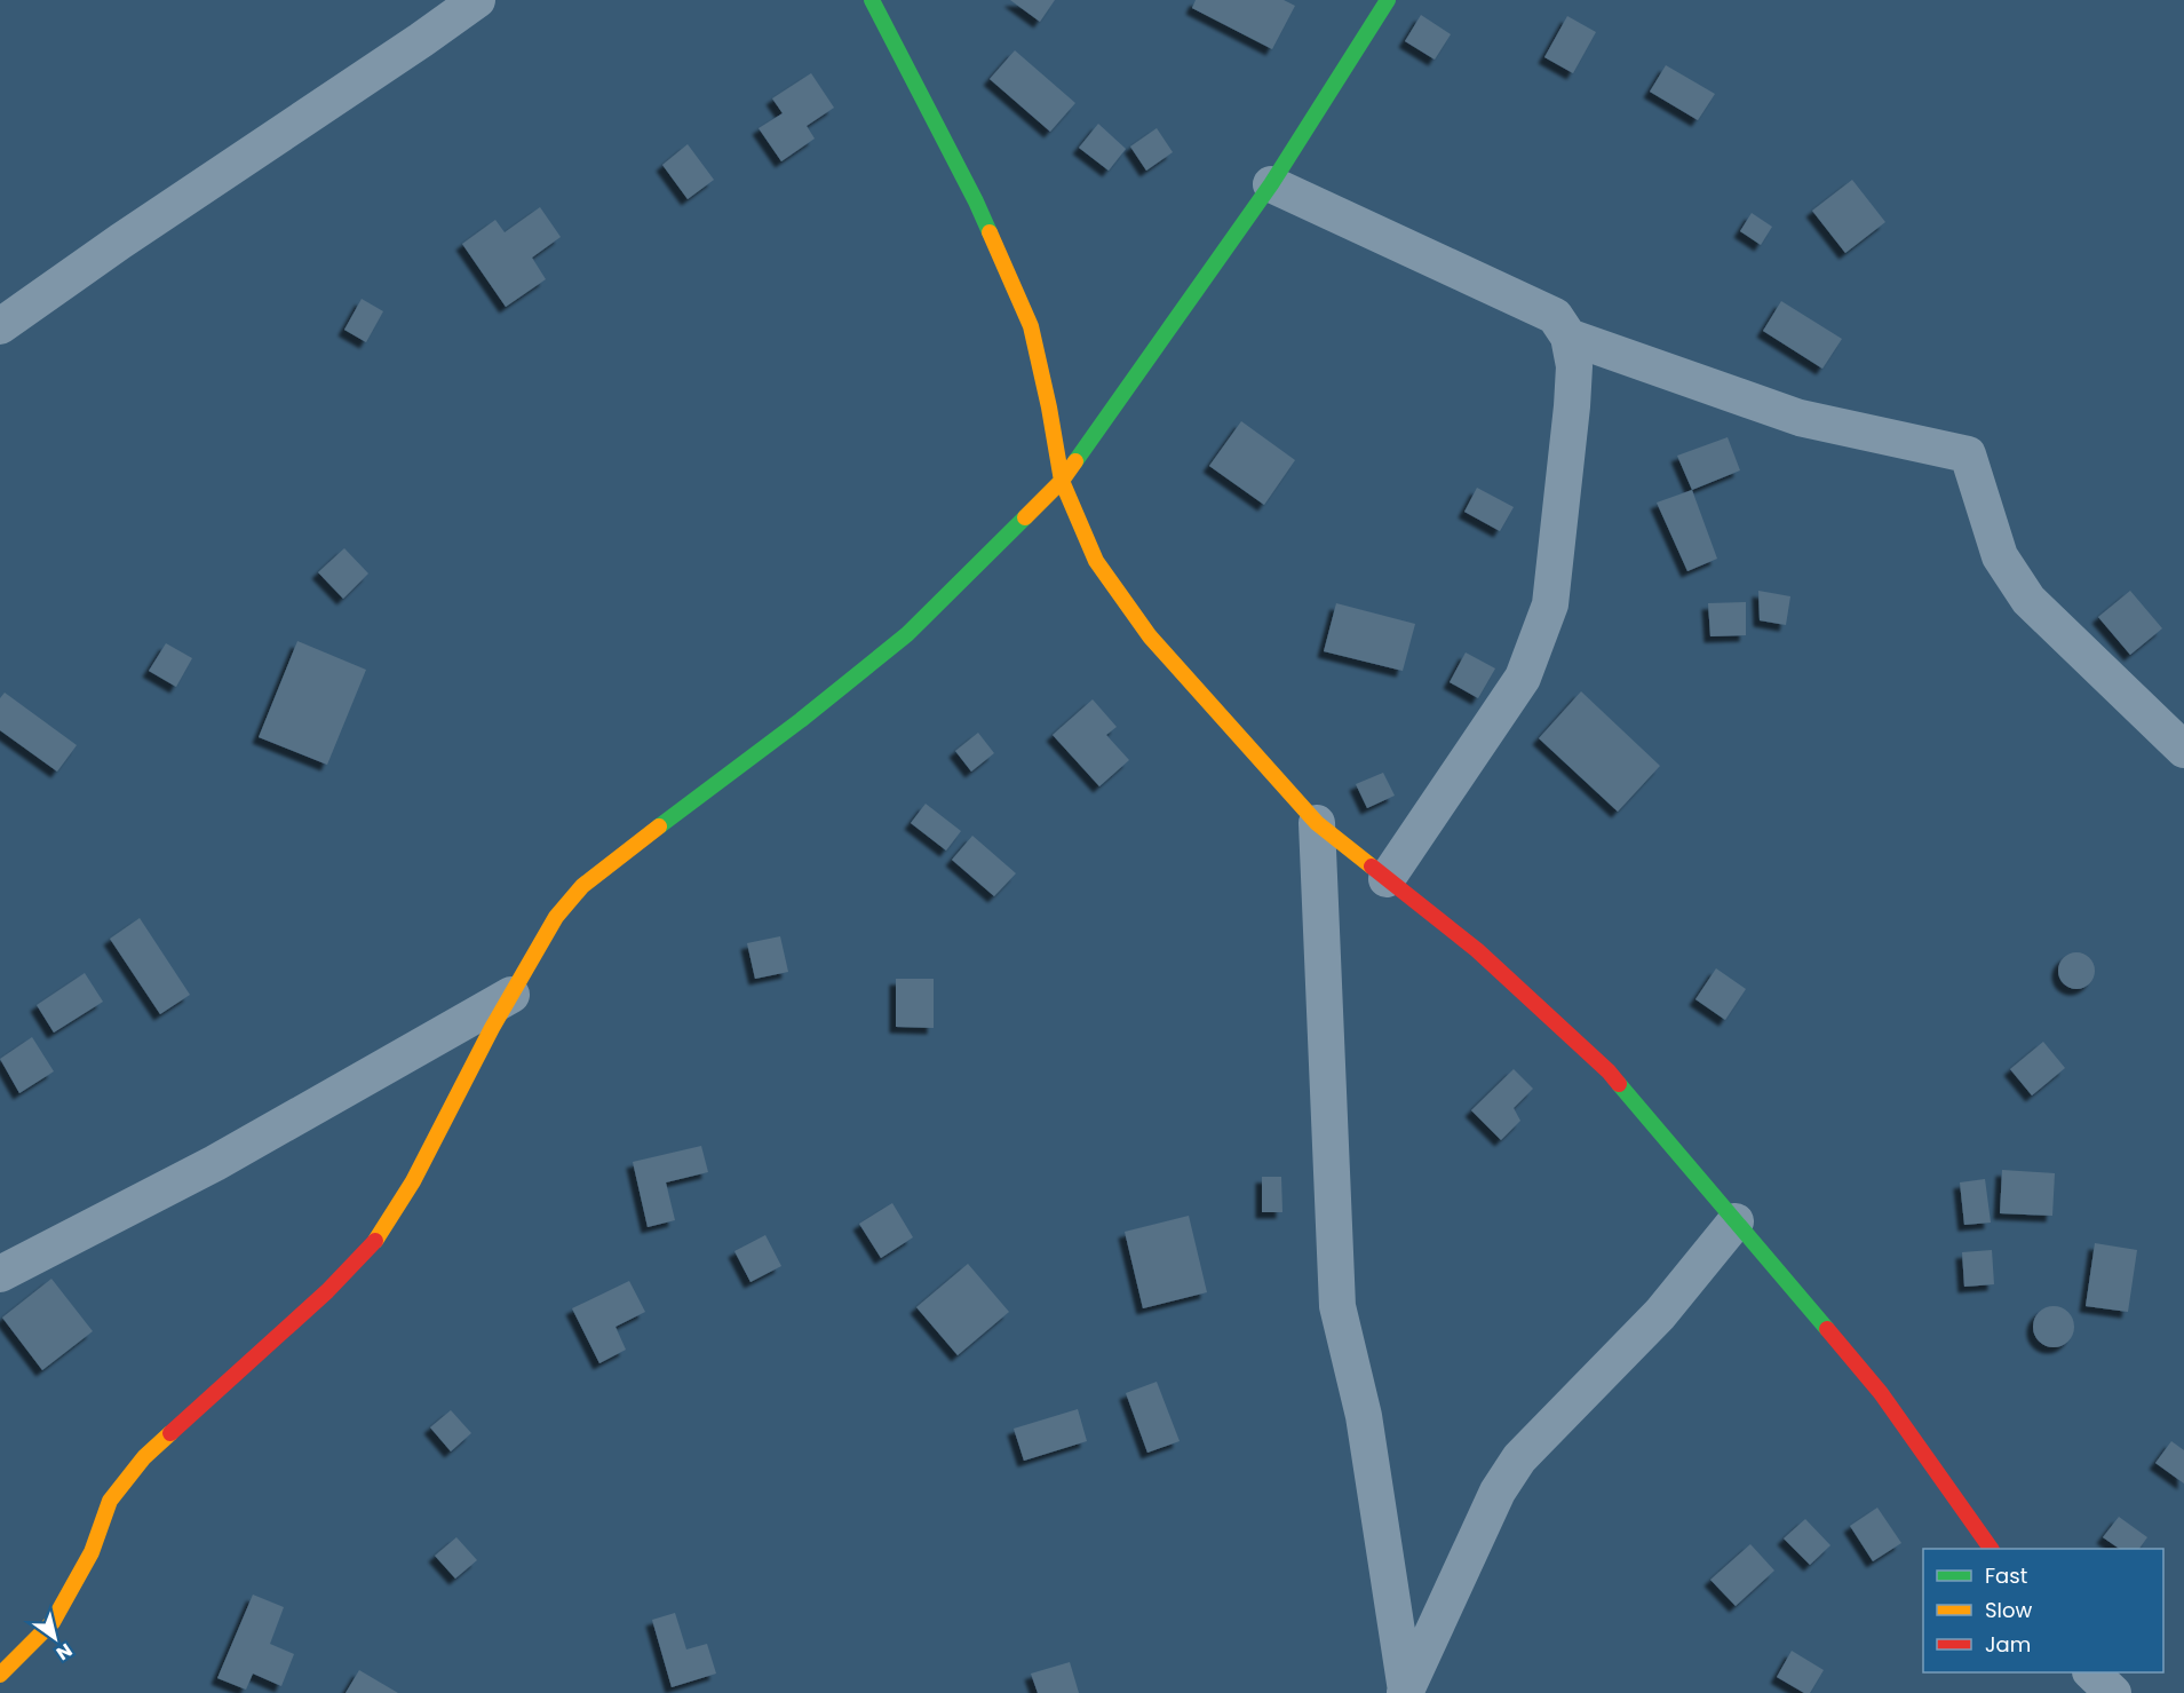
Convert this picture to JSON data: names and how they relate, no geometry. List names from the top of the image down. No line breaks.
{"legend":["Fast","Slow","Jam"],"north":"bottom right"}
